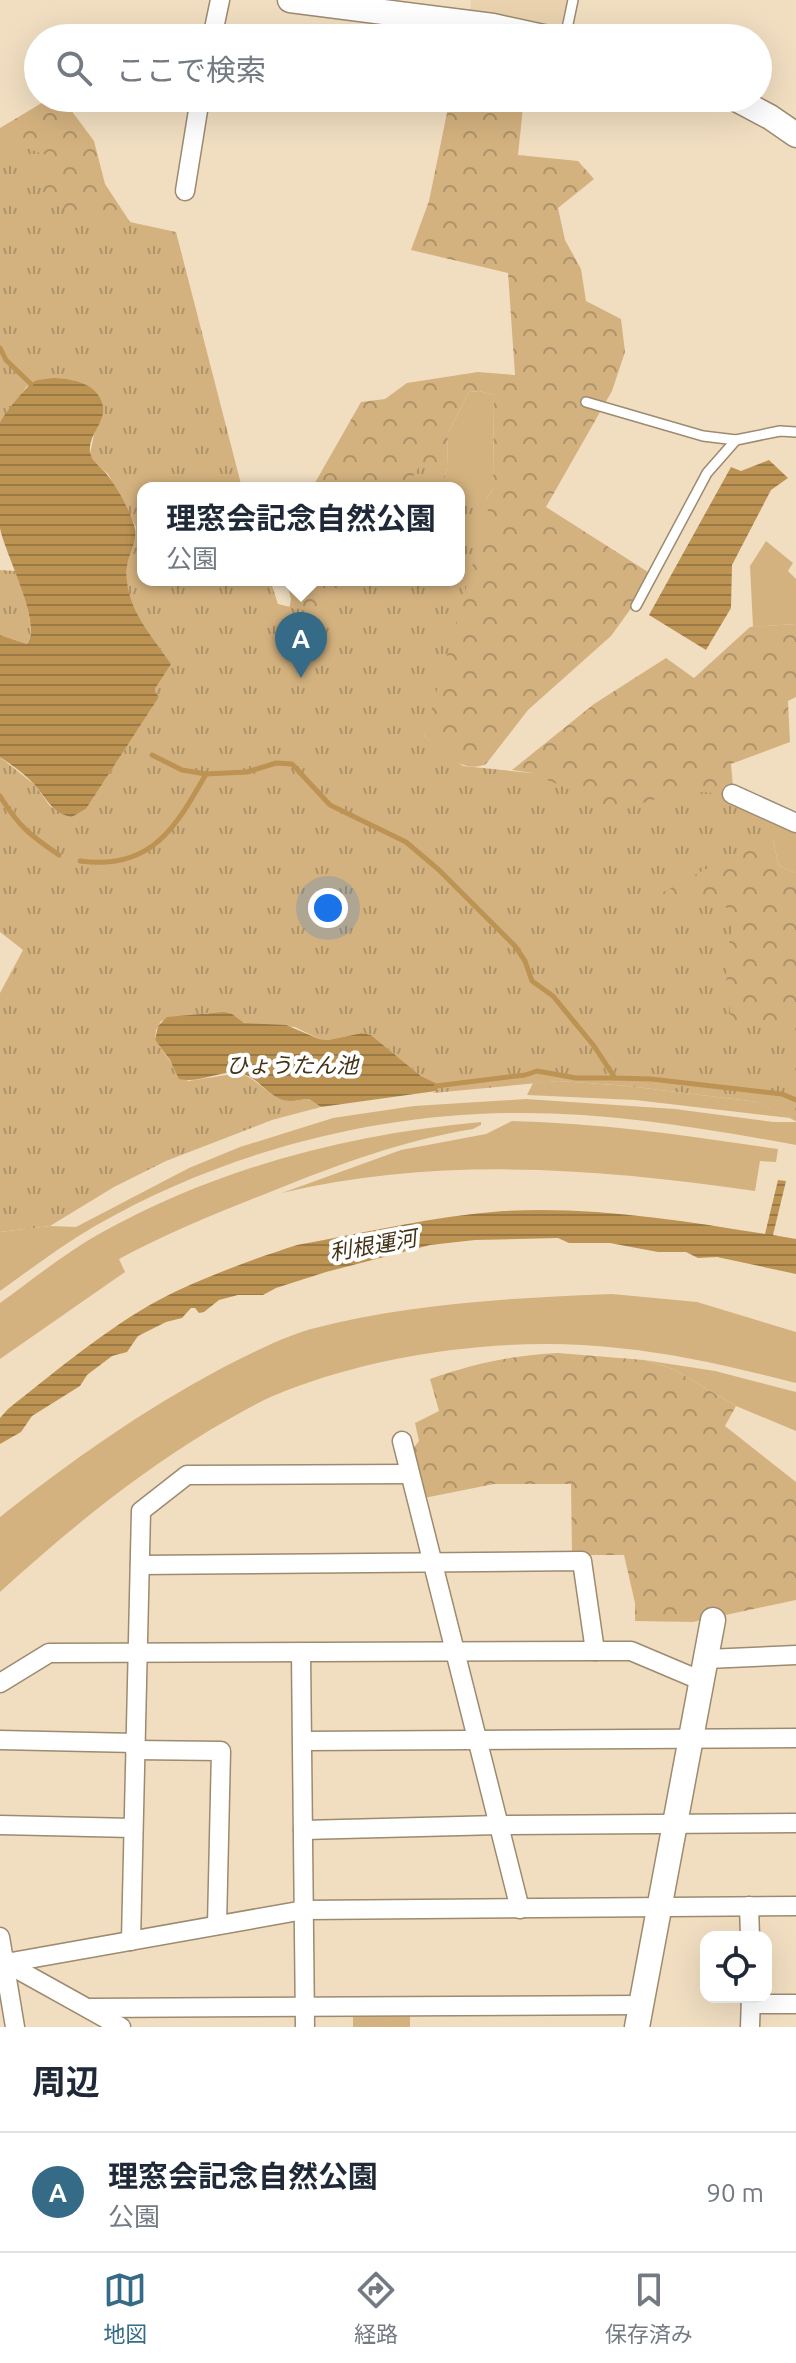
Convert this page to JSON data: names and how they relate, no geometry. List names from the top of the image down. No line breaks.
{"water":["ひょうたん池","利根運河"],"page":{"search":"ここで検索","popup":["理窓会記念自然公園","公園"],"pins":"A","heading":"周辺","list":[{"mark":"A","name":"理窓会記念自然公園","note":"公園","value":"90 m"}],"nav":["地図","経路","保存済み"]}}
